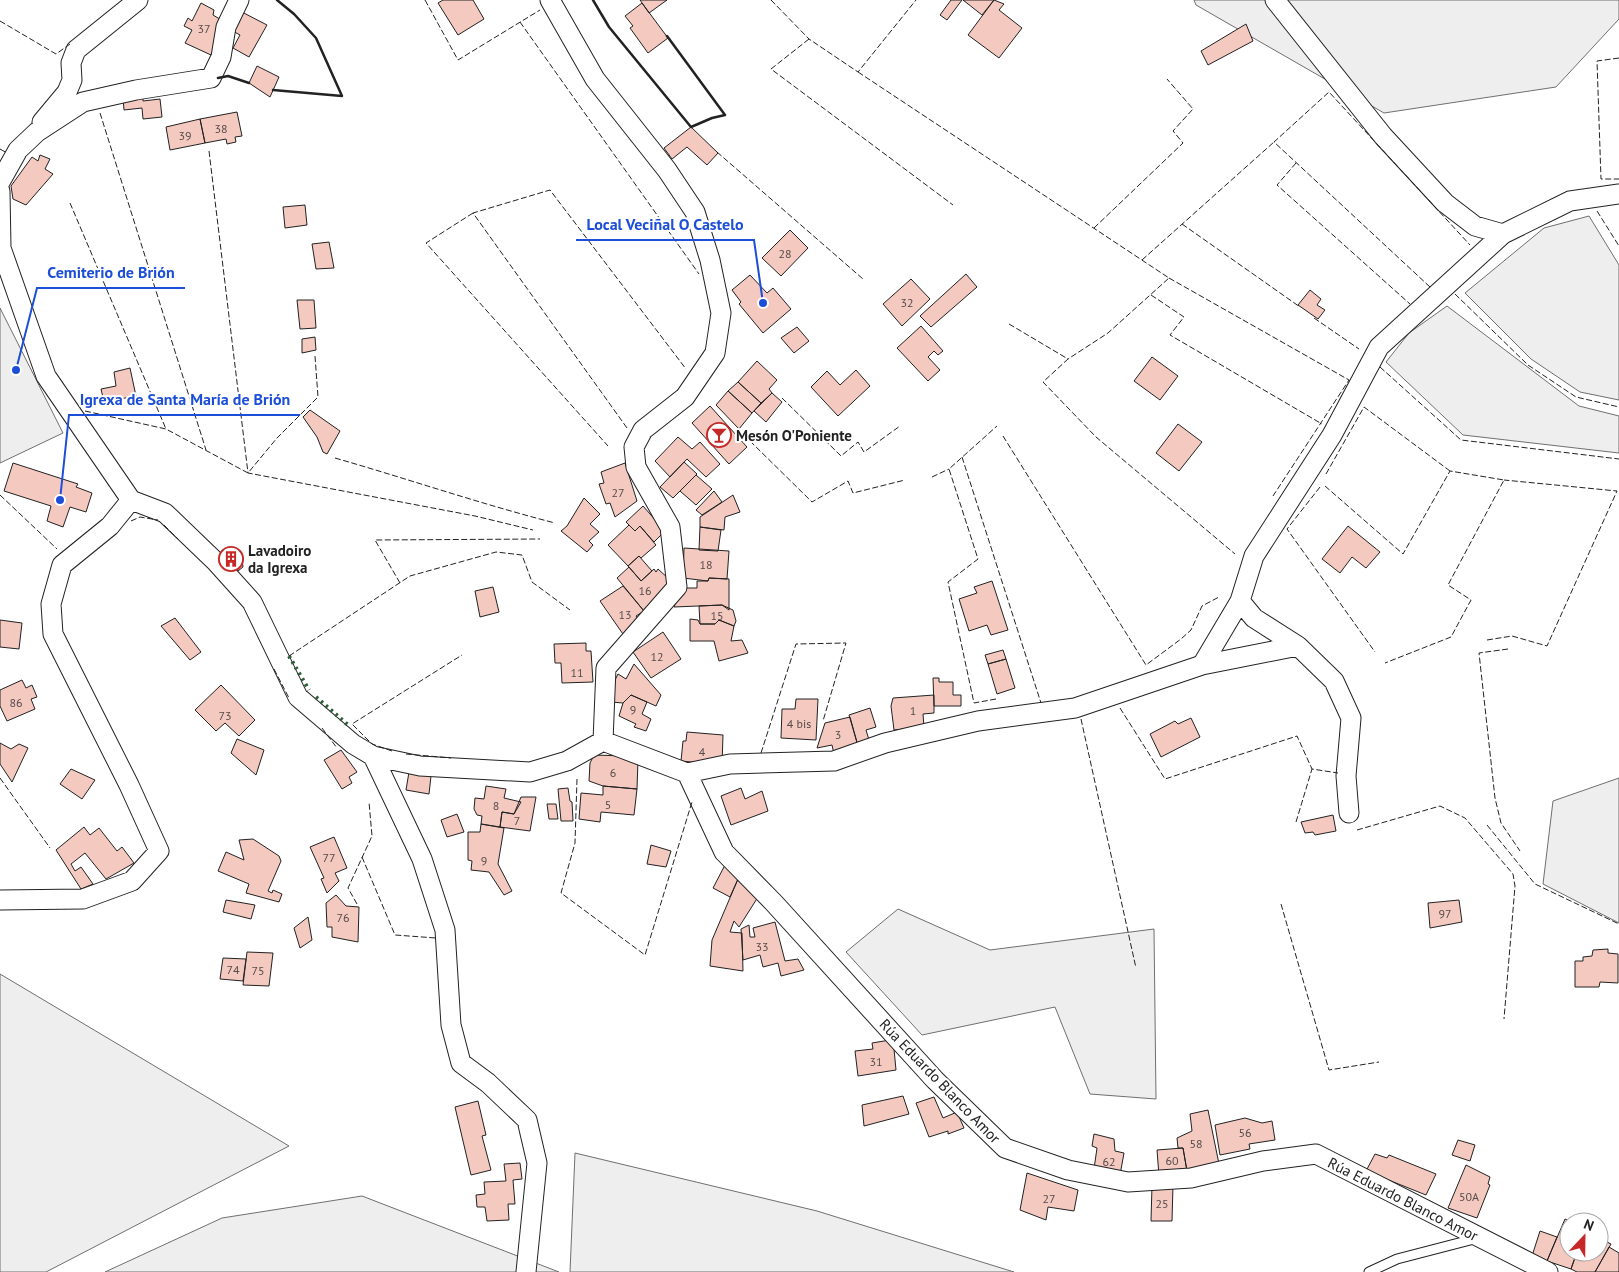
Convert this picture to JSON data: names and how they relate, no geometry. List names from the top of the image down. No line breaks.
{"streets":{"street":["Rúa Eduardo Blanco Amor"]},"places":{"other":["Local Veciñal O Castelo","Cemiterio de Brión","Igrexa de Santa María de Brión"],"bar":["Mesón O'Poniente"],"building":["Lavadoiro da Igrexa"]},"house_numbers":["37","38","39","28","32","27","18","16","13","15","12","11","86","9","1","73","4 bis","3","4","6","5","8","7","77","9","97","76","33","74","75","31","56","58","60","62","50A","27","25"],"north":"top"}
